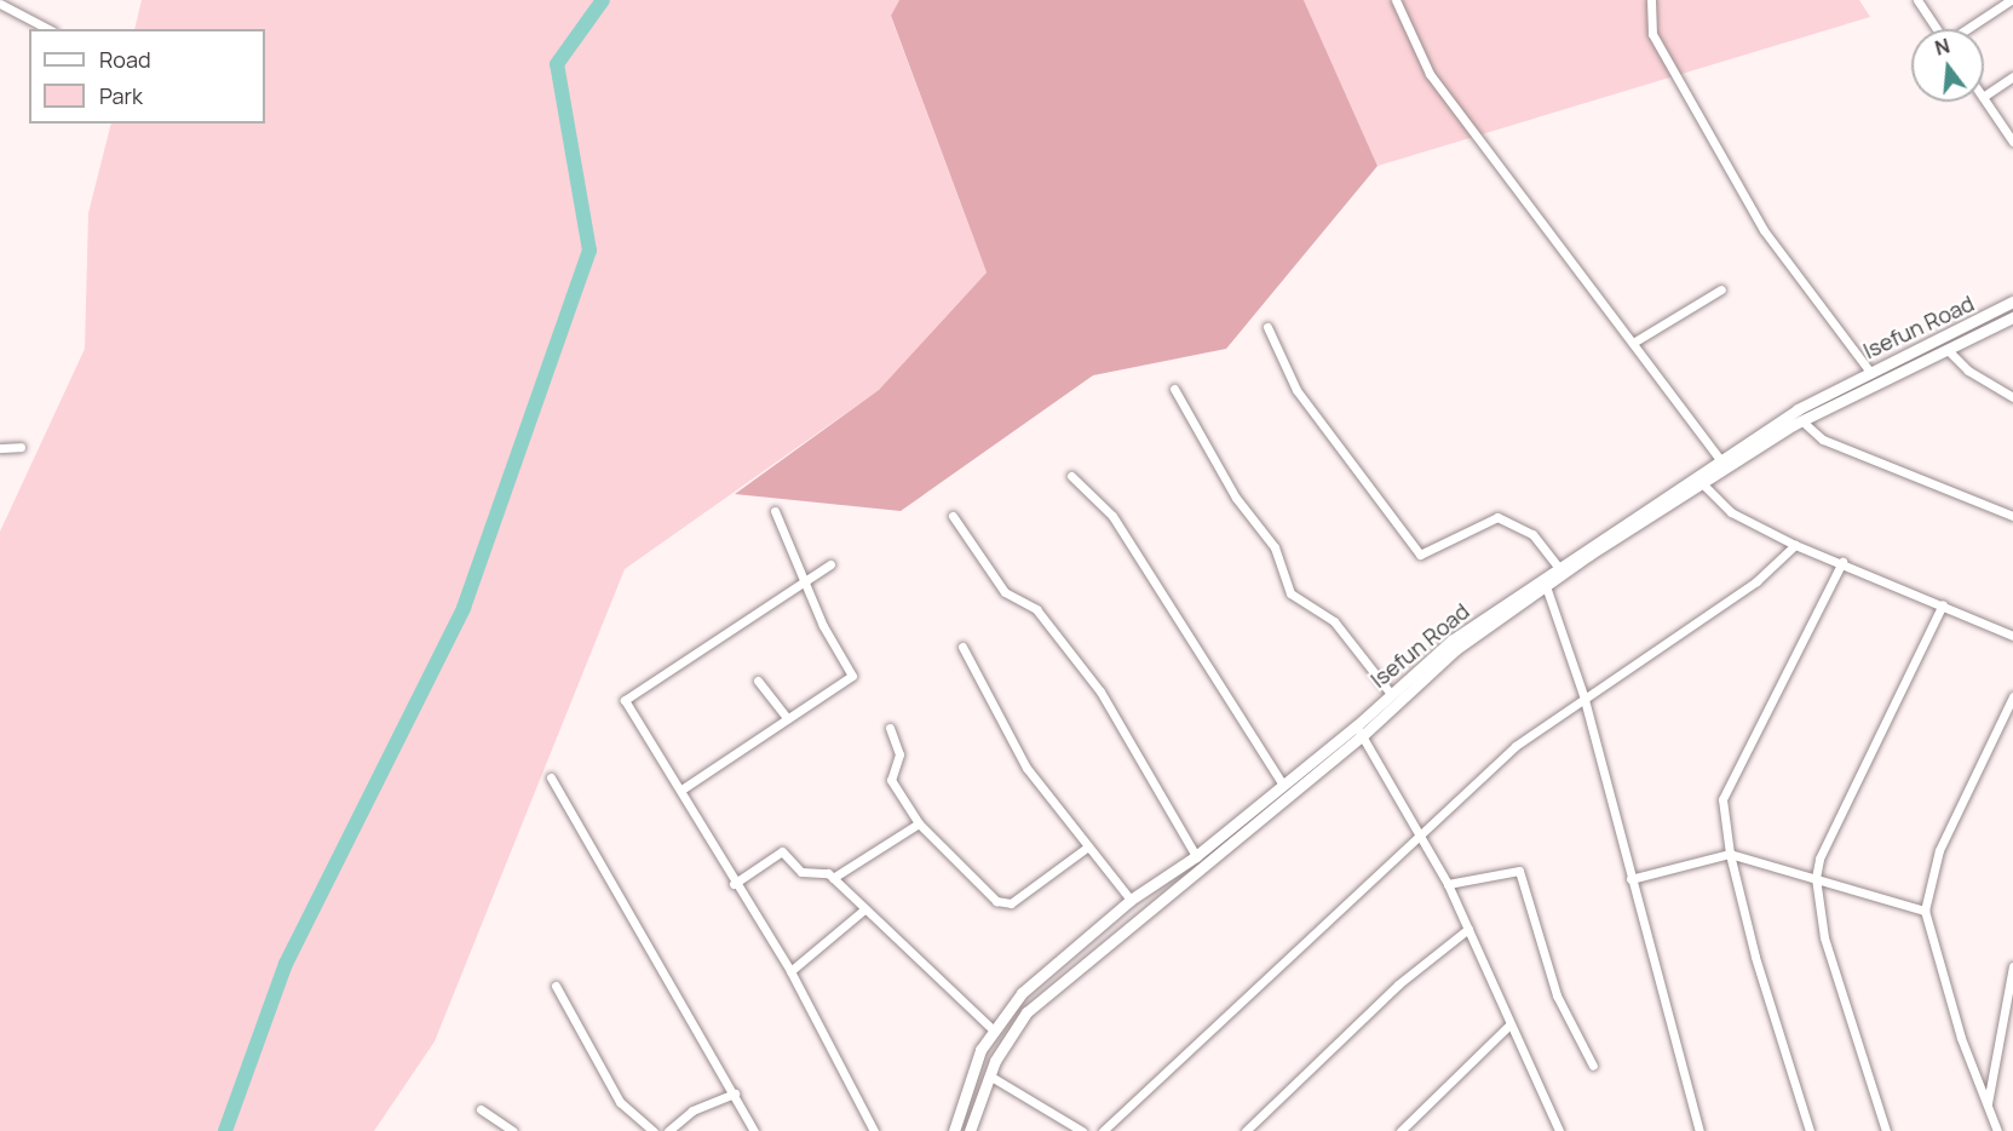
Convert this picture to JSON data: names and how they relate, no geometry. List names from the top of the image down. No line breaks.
{"streets":{"street":["Isefun Road"]},"legend":["Road","Park"],"north":"top"}
